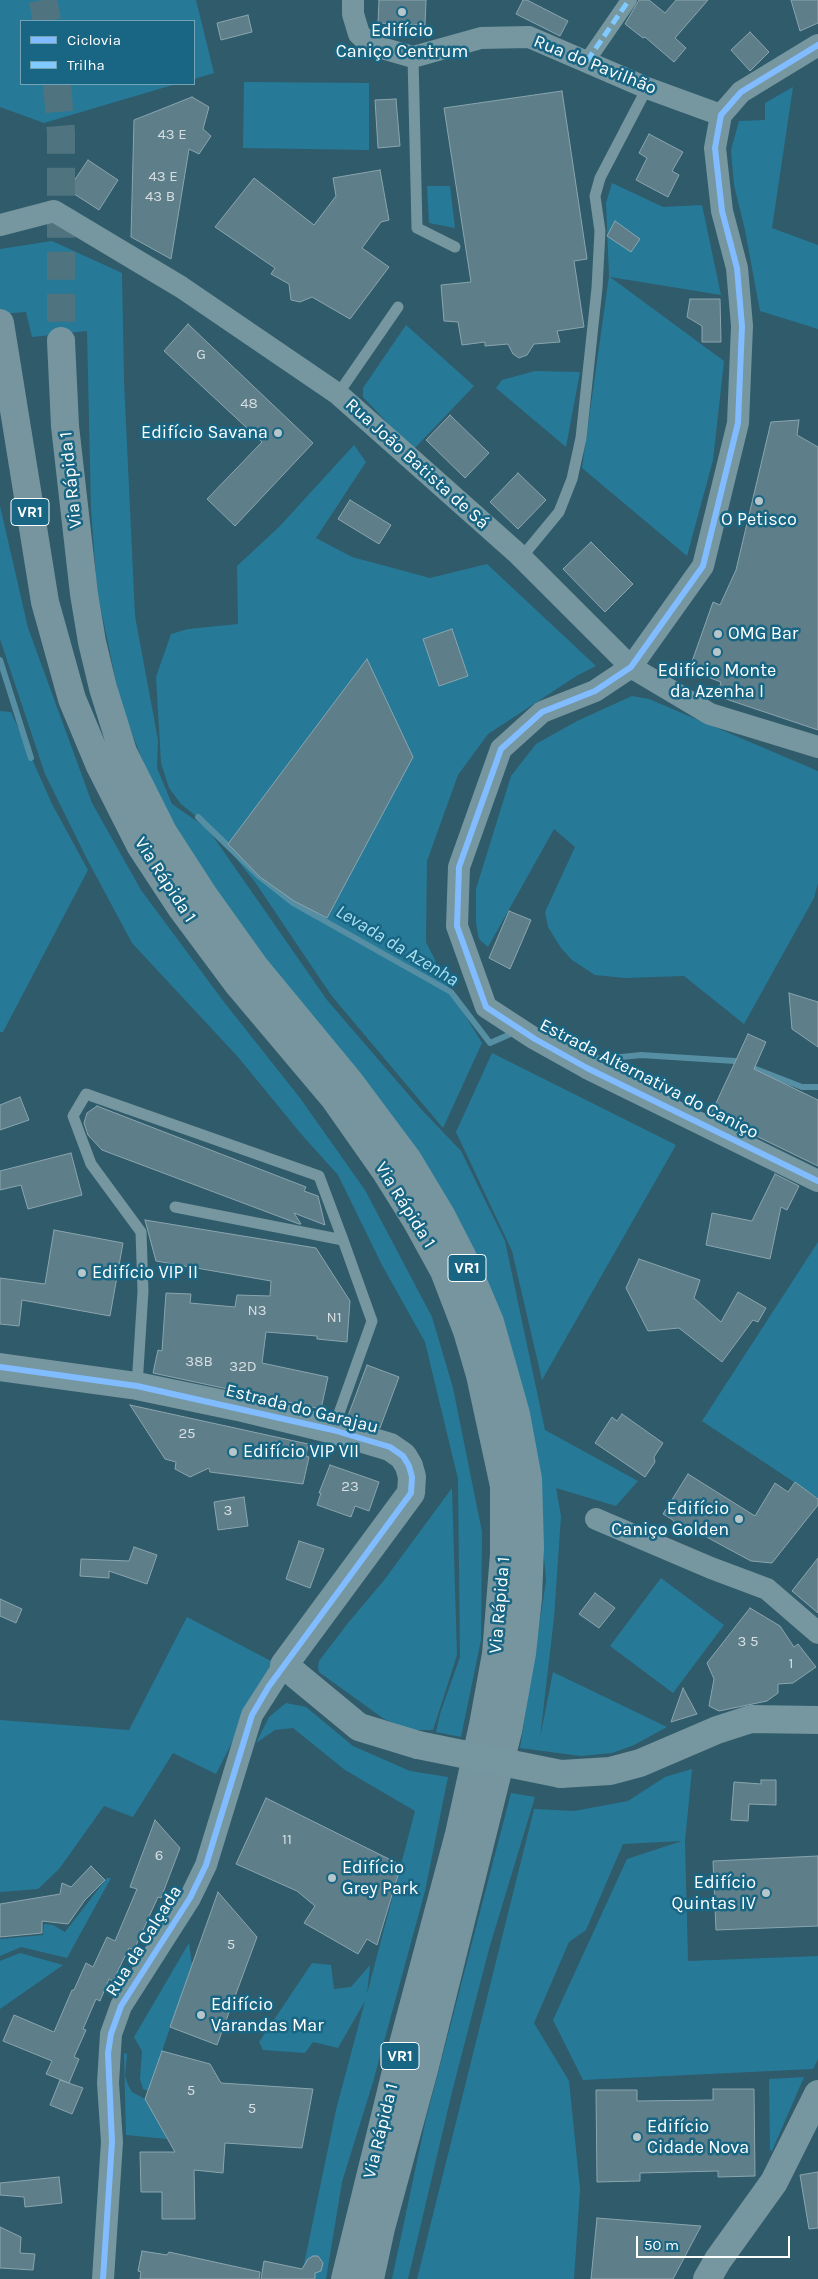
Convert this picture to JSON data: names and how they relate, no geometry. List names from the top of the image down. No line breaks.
{"streets":{"highway":["Via Rápida 1","VR1"],"street":["Rua do Pavilhão","Rua João Batista de Sá","Estrada Alternativa do Caniço","Estrada do Garajau","Rua da Calçada"]},"crossings":[["Rua do Pavilhão","Estrada Alternativa do Caniço"],["Rua João Batista de Sá","Estrada Alternativa do Caniço"],["Estrada do Garajau","Rua da Calçada"]],"water":["Levada da Azenha"],"places":["Edifício Caniço Centrum","Edifício Savana","O Petisco","OMG Bar","Edifício Monte da Azenha I","Edifício VIP II","Edifício VIP VII","Edifício Caniço Golden","Edifício Grey Park","Edifício Quintas IV","Edifício Varandas Mar","Edifício Cidade Nova"],"house_numbers":["43 E","43 E","43 B","G","48","N3","N1","38B","32D","25","23","3","3 5","1","11","6","5","5","5"],"legend":["Ciclovia","Trilha"],"scale_bar":"50 m"}
